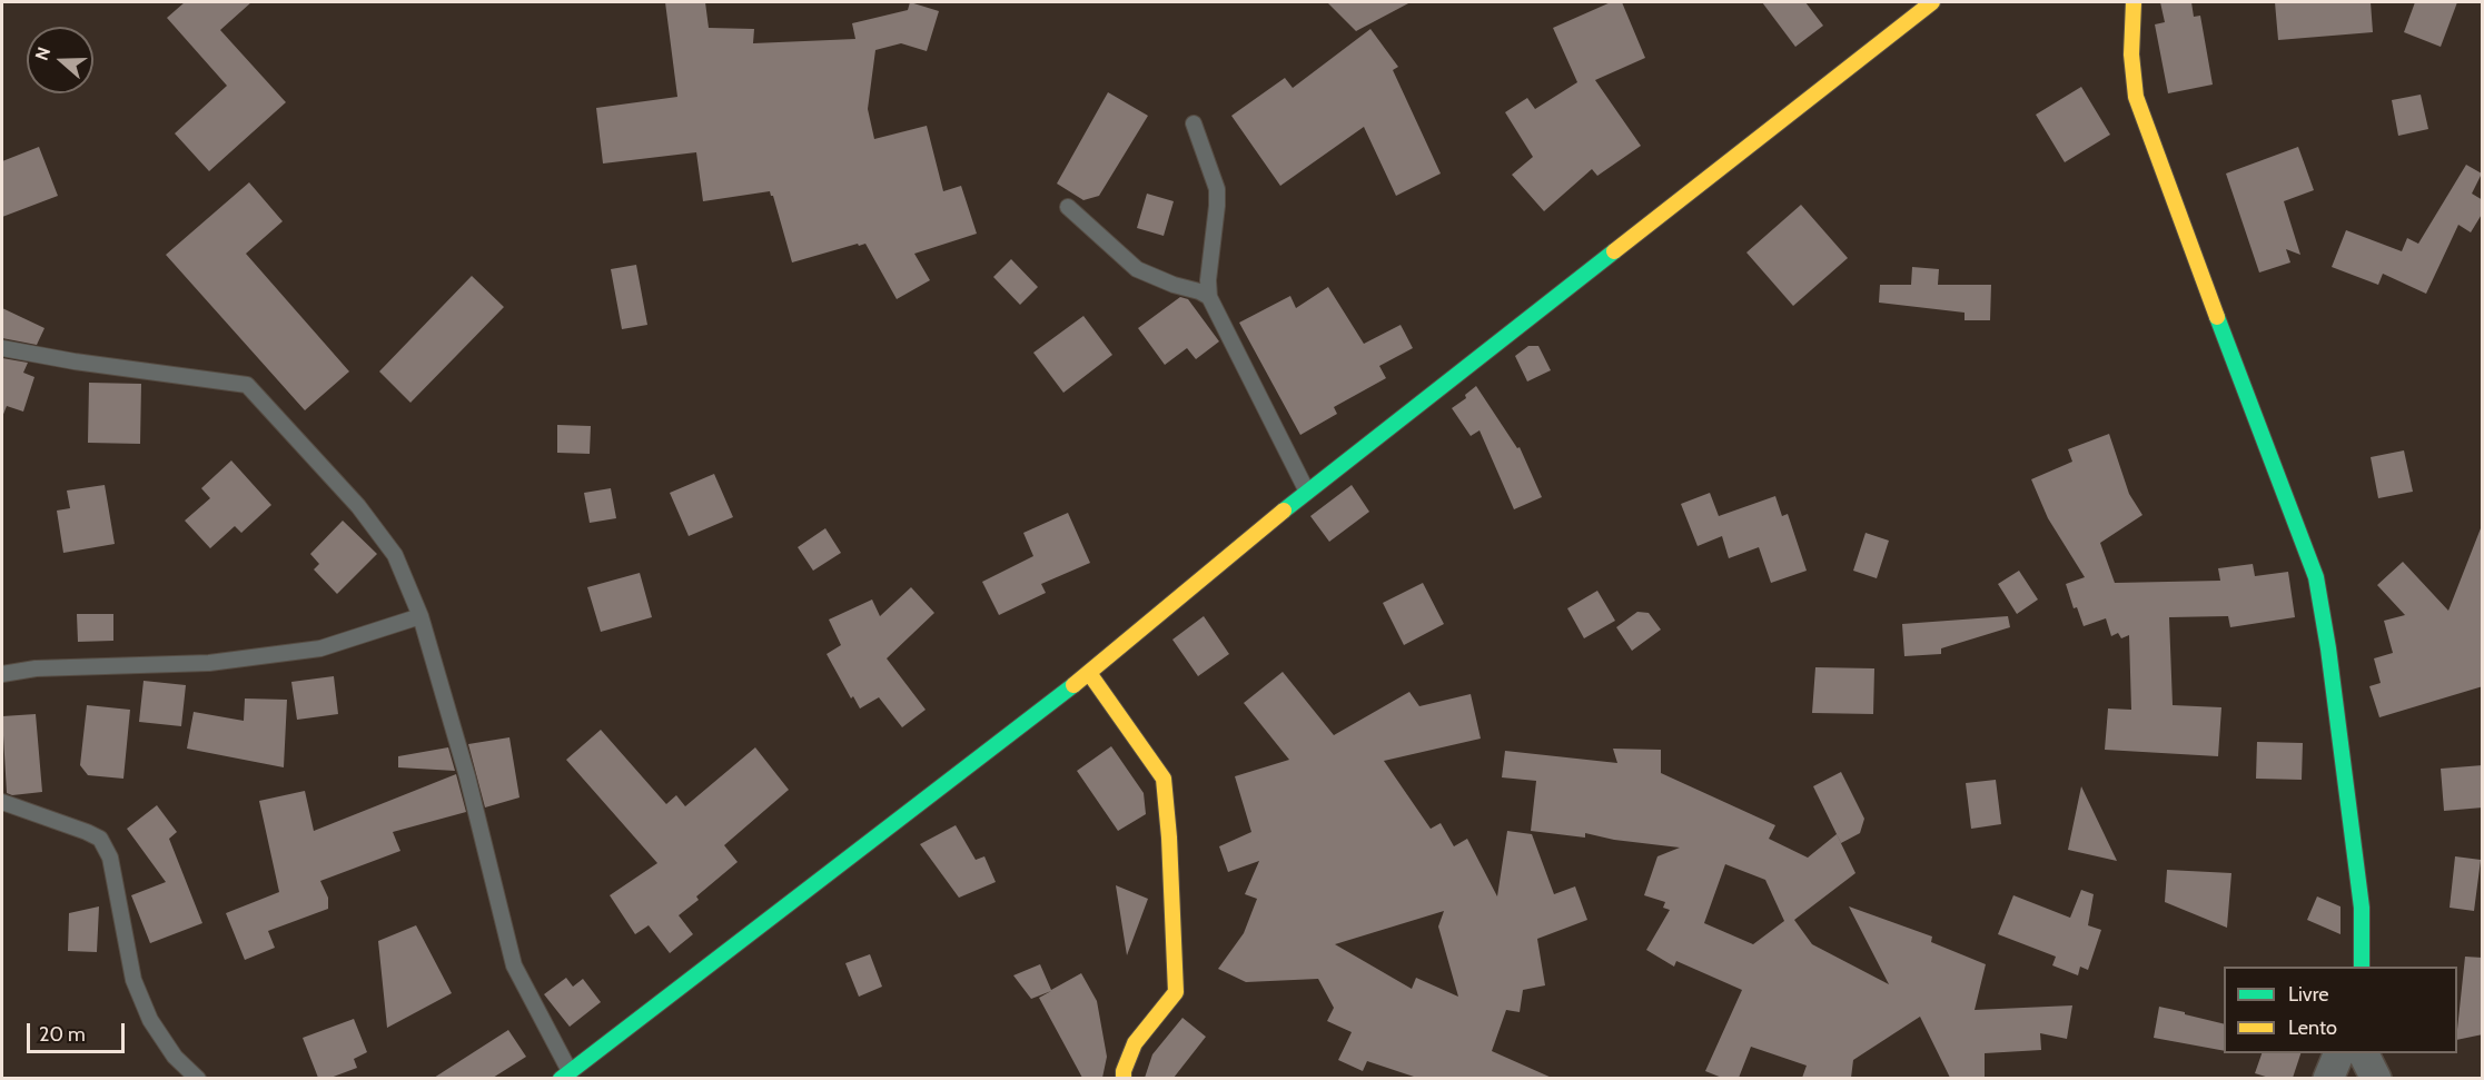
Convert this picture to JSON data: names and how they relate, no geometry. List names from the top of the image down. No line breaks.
{"legend":["Livre","Lento"],"scale_bar":"20 m","north":"left"}
